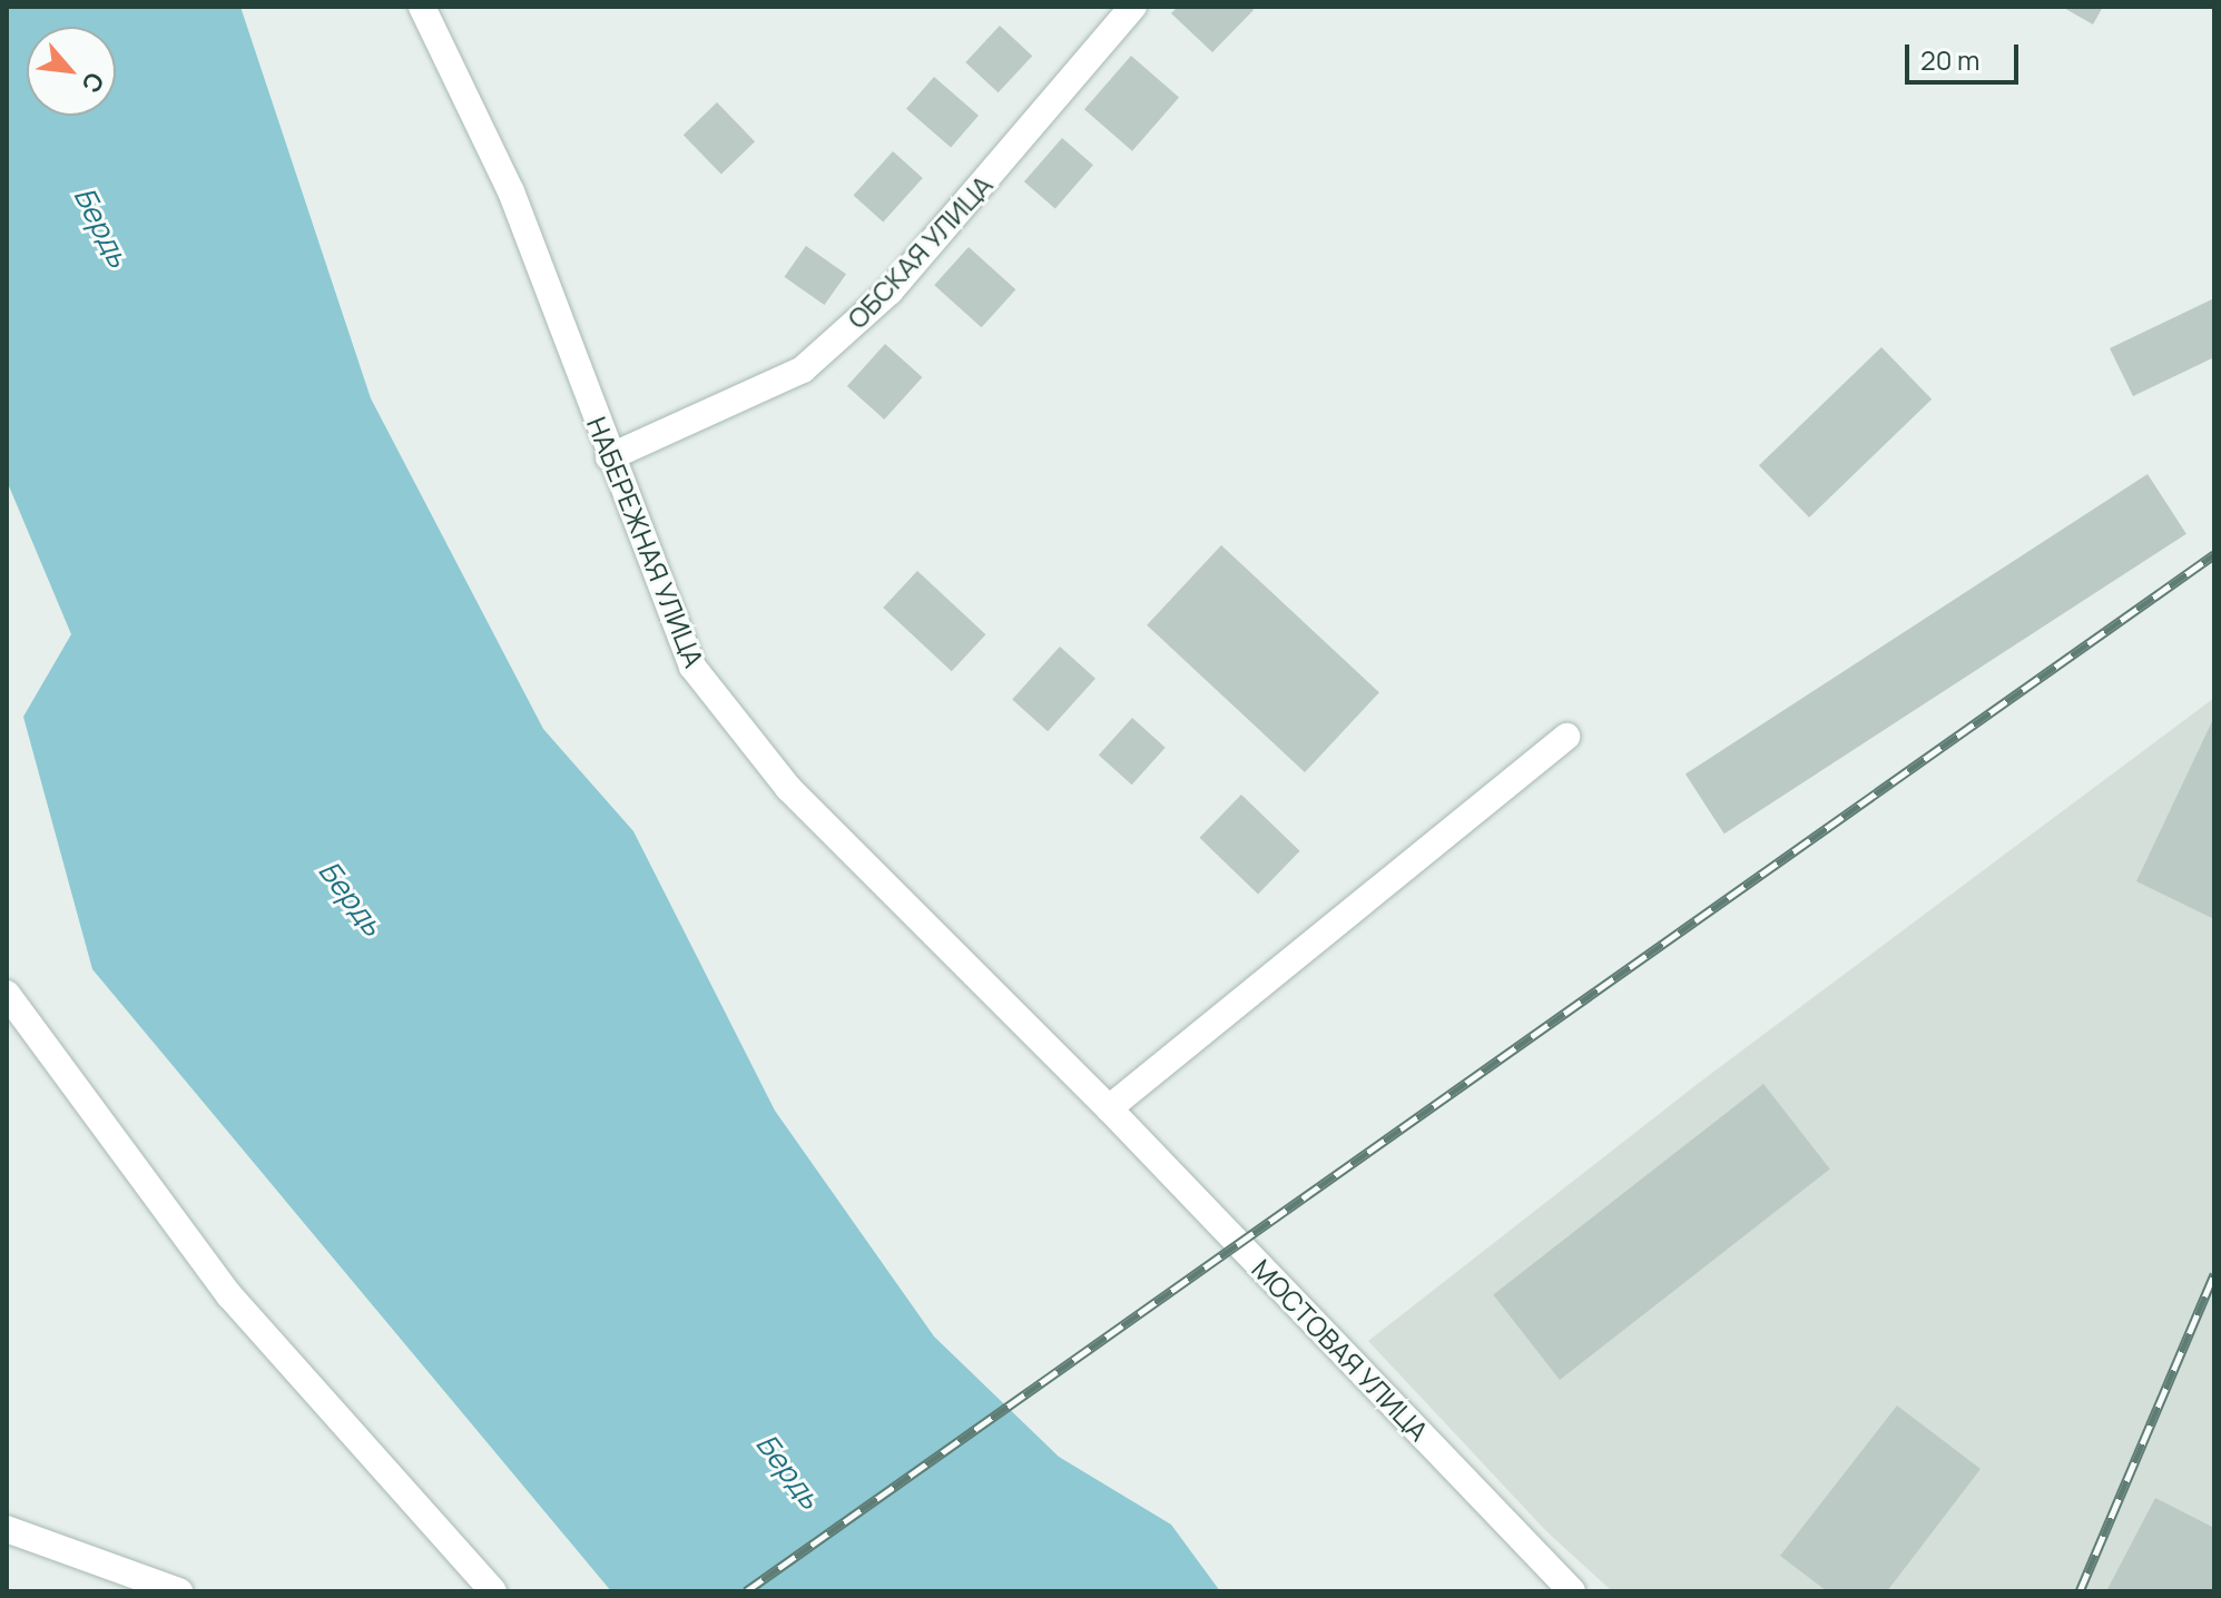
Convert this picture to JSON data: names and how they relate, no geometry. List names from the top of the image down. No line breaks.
{"streets":{"street":["ОБСКАЯ УЛИЦА","НАБЕРЕЖНАЯ УЛИЦА","МОСТОВАЯ УЛИЦА"]},"crossings":[["ОБСКАЯ УЛИЦА","НАБЕРЕЖНАЯ УЛИЦА"],["НАБЕРЕЖНАЯ УЛИЦА","МОСТОВАЯ УЛИЦА"]],"water":["Бердь"],"scale_bar":"20 m","north":"bottom right"}
